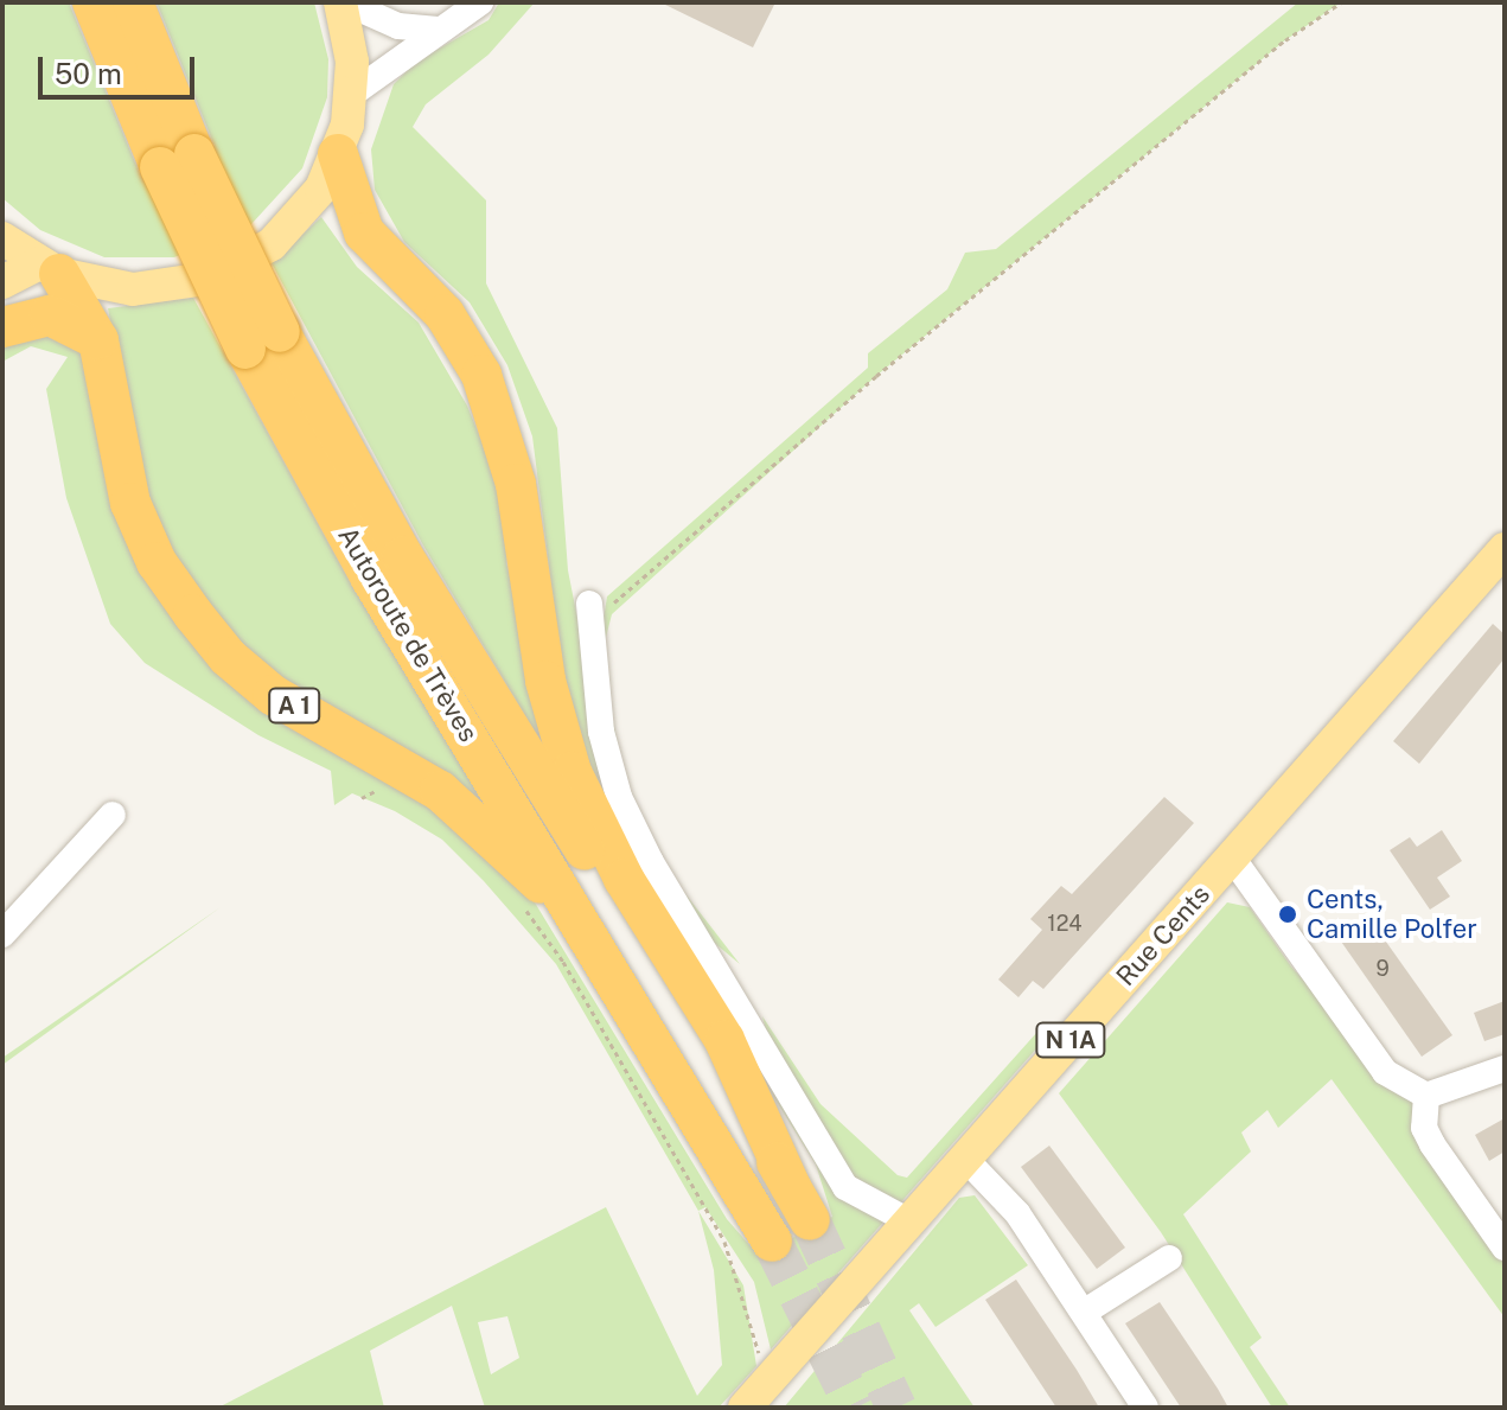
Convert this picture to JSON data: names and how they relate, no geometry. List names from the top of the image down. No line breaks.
{"streets":{"highway":["Autoroute de Trèves","A 1"],"main road":["Rue Cents","N 1A"]},"crossings":[["Autoroute de Trèves","A 1"]],"places":["Cents, Camille Polfer"],"house_numbers":["124","9"],"scale_bar":"50 m"}
